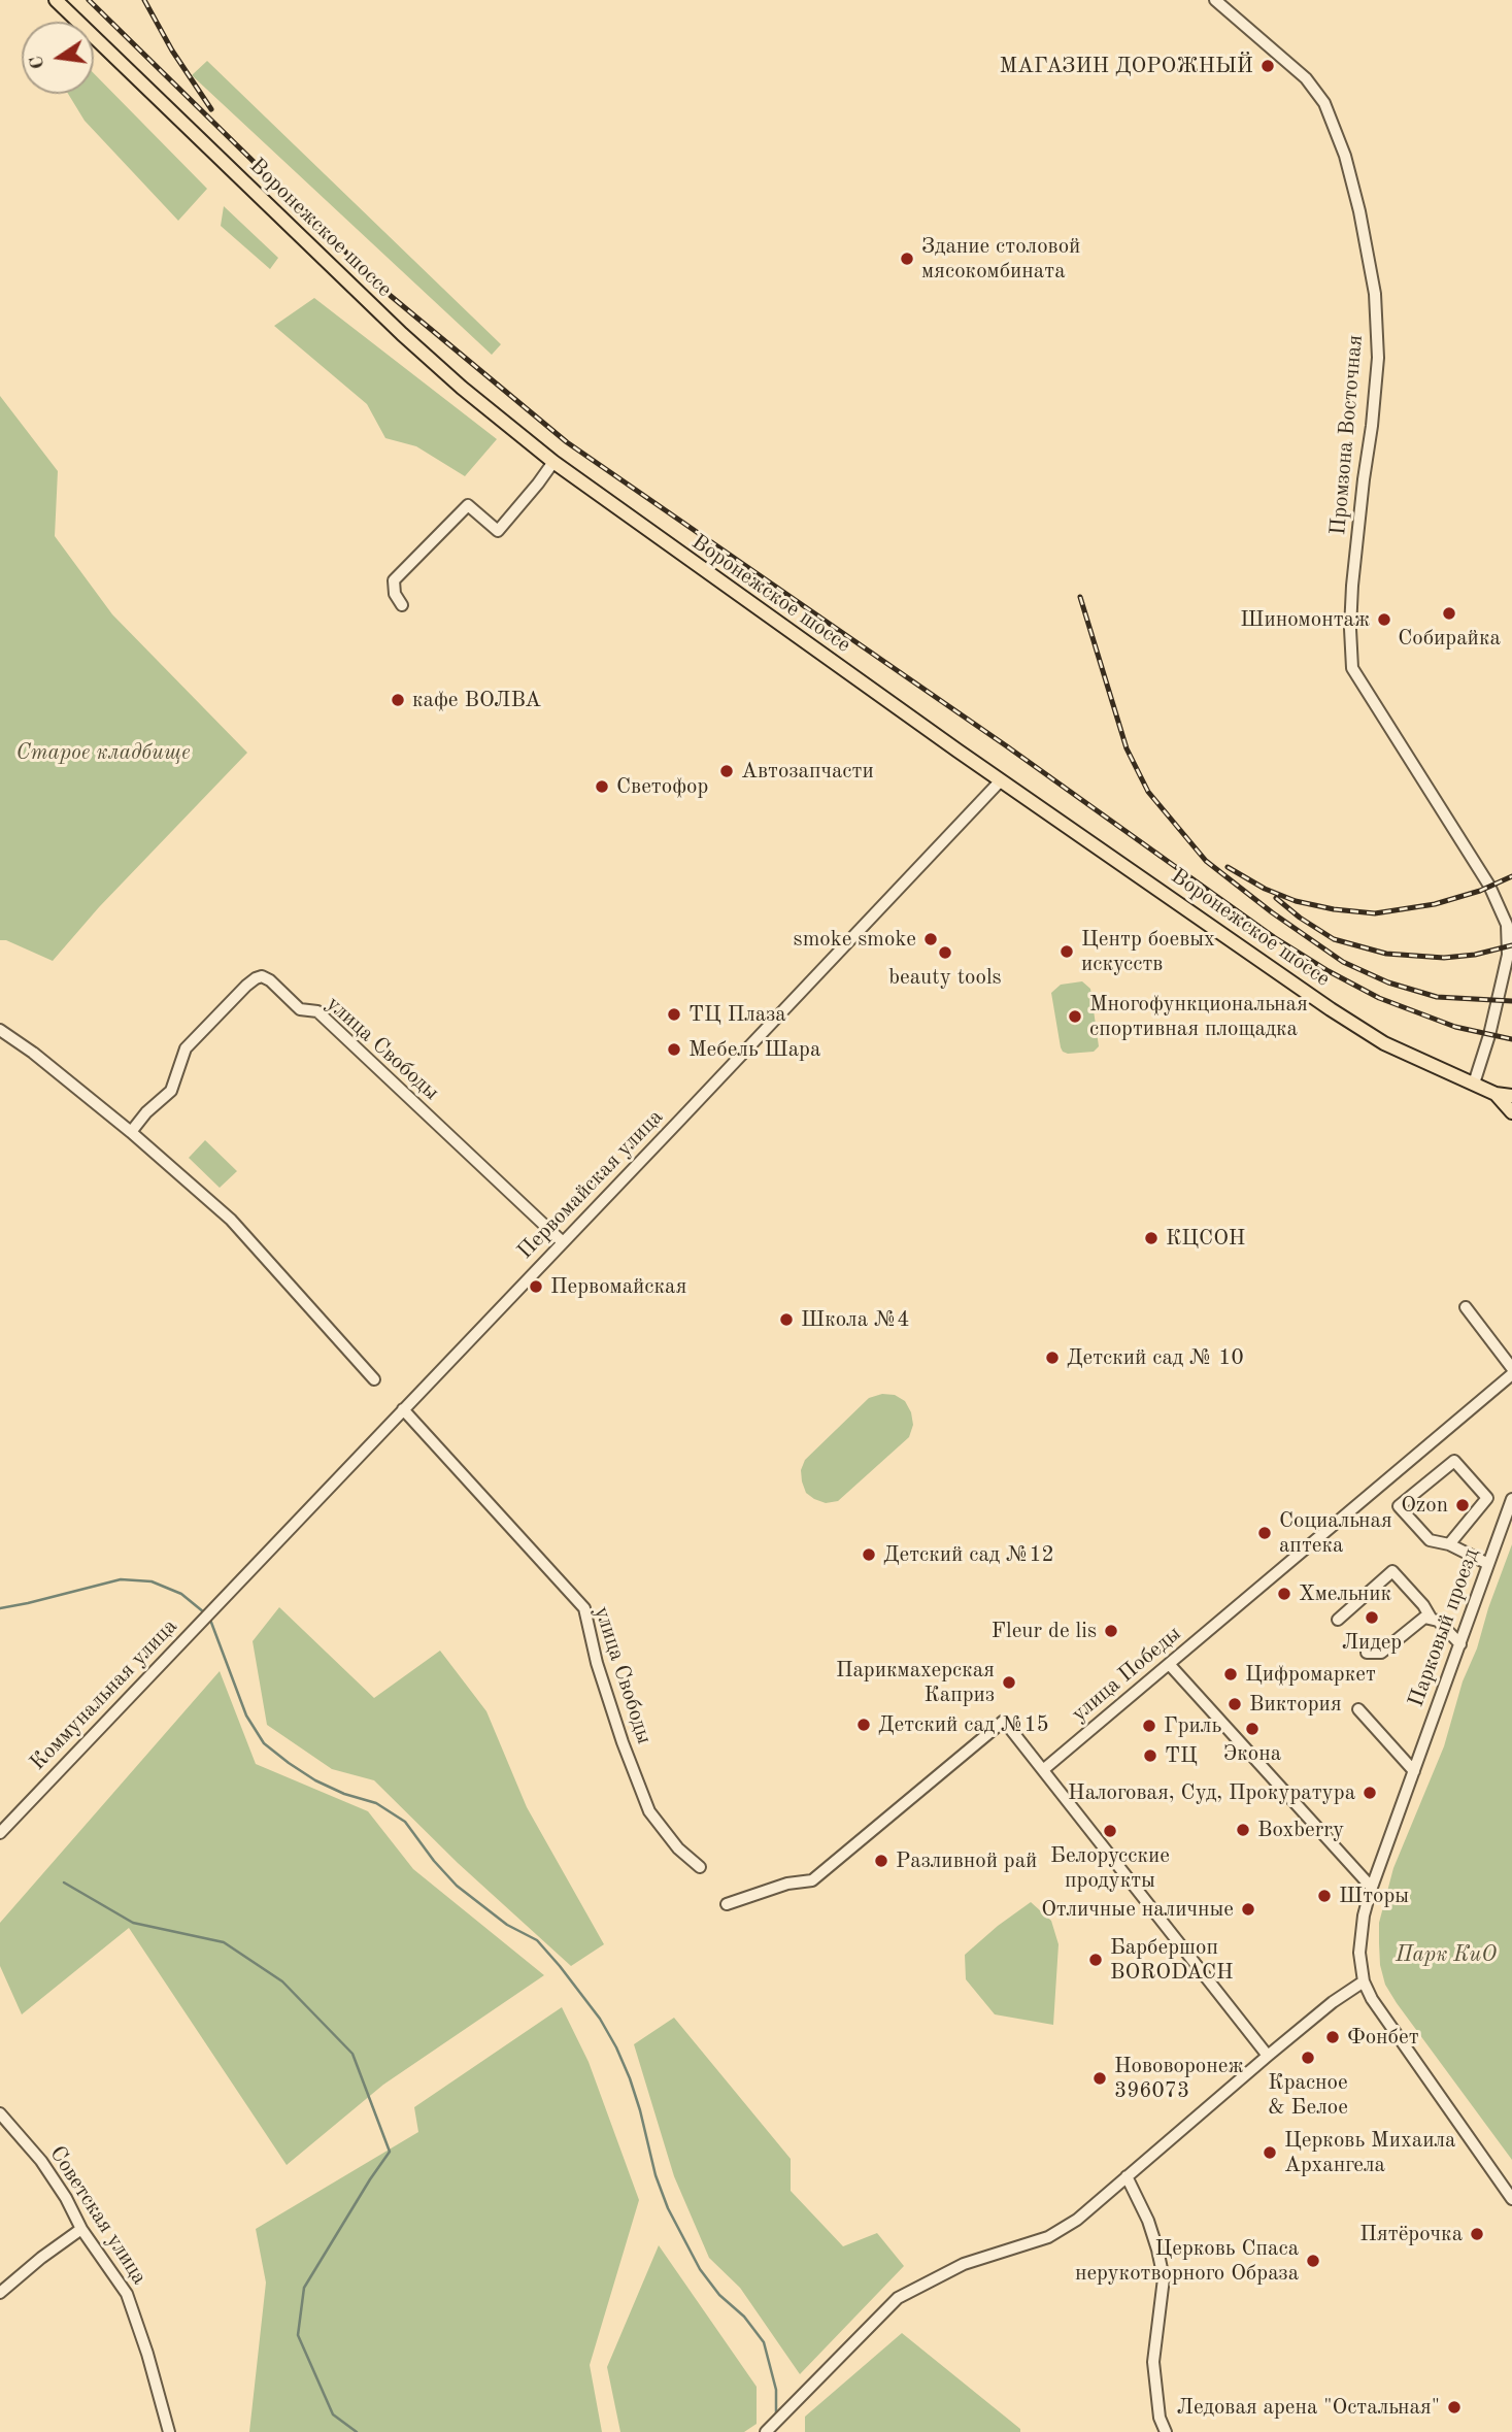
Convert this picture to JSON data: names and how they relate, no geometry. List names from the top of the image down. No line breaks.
{"streets":{"main road":["Воронежское шоссе"],"street":["Промзона Восточная","улица Свободы","Первомайская улица","Парковый проезд","улица Победы","Коммунальная улица","Советская улица"]},"crossings":[["Воронежское шоссе","Промзона Восточная"],["Воронежское шоссе","Первомайская улица"],["улица Свободы","Первомайская улица"],["Первомайская улица","Коммунальная улица"]],"parks":["Старое кладбище","Парк КиО"],"places":["МАГАЗИН ДОРОЖНЫЙ","Здание столовой мясокомбината","Собирайка","Шиномонтаж","кафе ВОЛВА","Автозапчасти","Светофор","smoke smoke","Центр боевых искусств","beauty tools","ТЦ Плаза","Многофункциональная спортивная площадка","Мебель Шара","КЦСОН","Первомайская","Школа №4","Детский сад № 10","Ozon","Социальная аптека","Детский сад №12","Хмельник","Лидер","Fleur de lis","Цифромаркет","Парикмахерская Каприз","Виктория","Детский сад №15","Гриль","Экона","ТЦ","Налоговая, Суд, Прокуратура","Boxberry","Белорусские продукты","Разливной рай","Шторы","Отличные наличные","Барбершоп BORODACH","Фонбет","Красное & Белое","Нововоронеж 396073","Церковь Михаила Архангела","Пятёрочка","Церковь Спаса нерукотворного Образа","Ледовая арена \"Остальная\""],"north":"left"}
